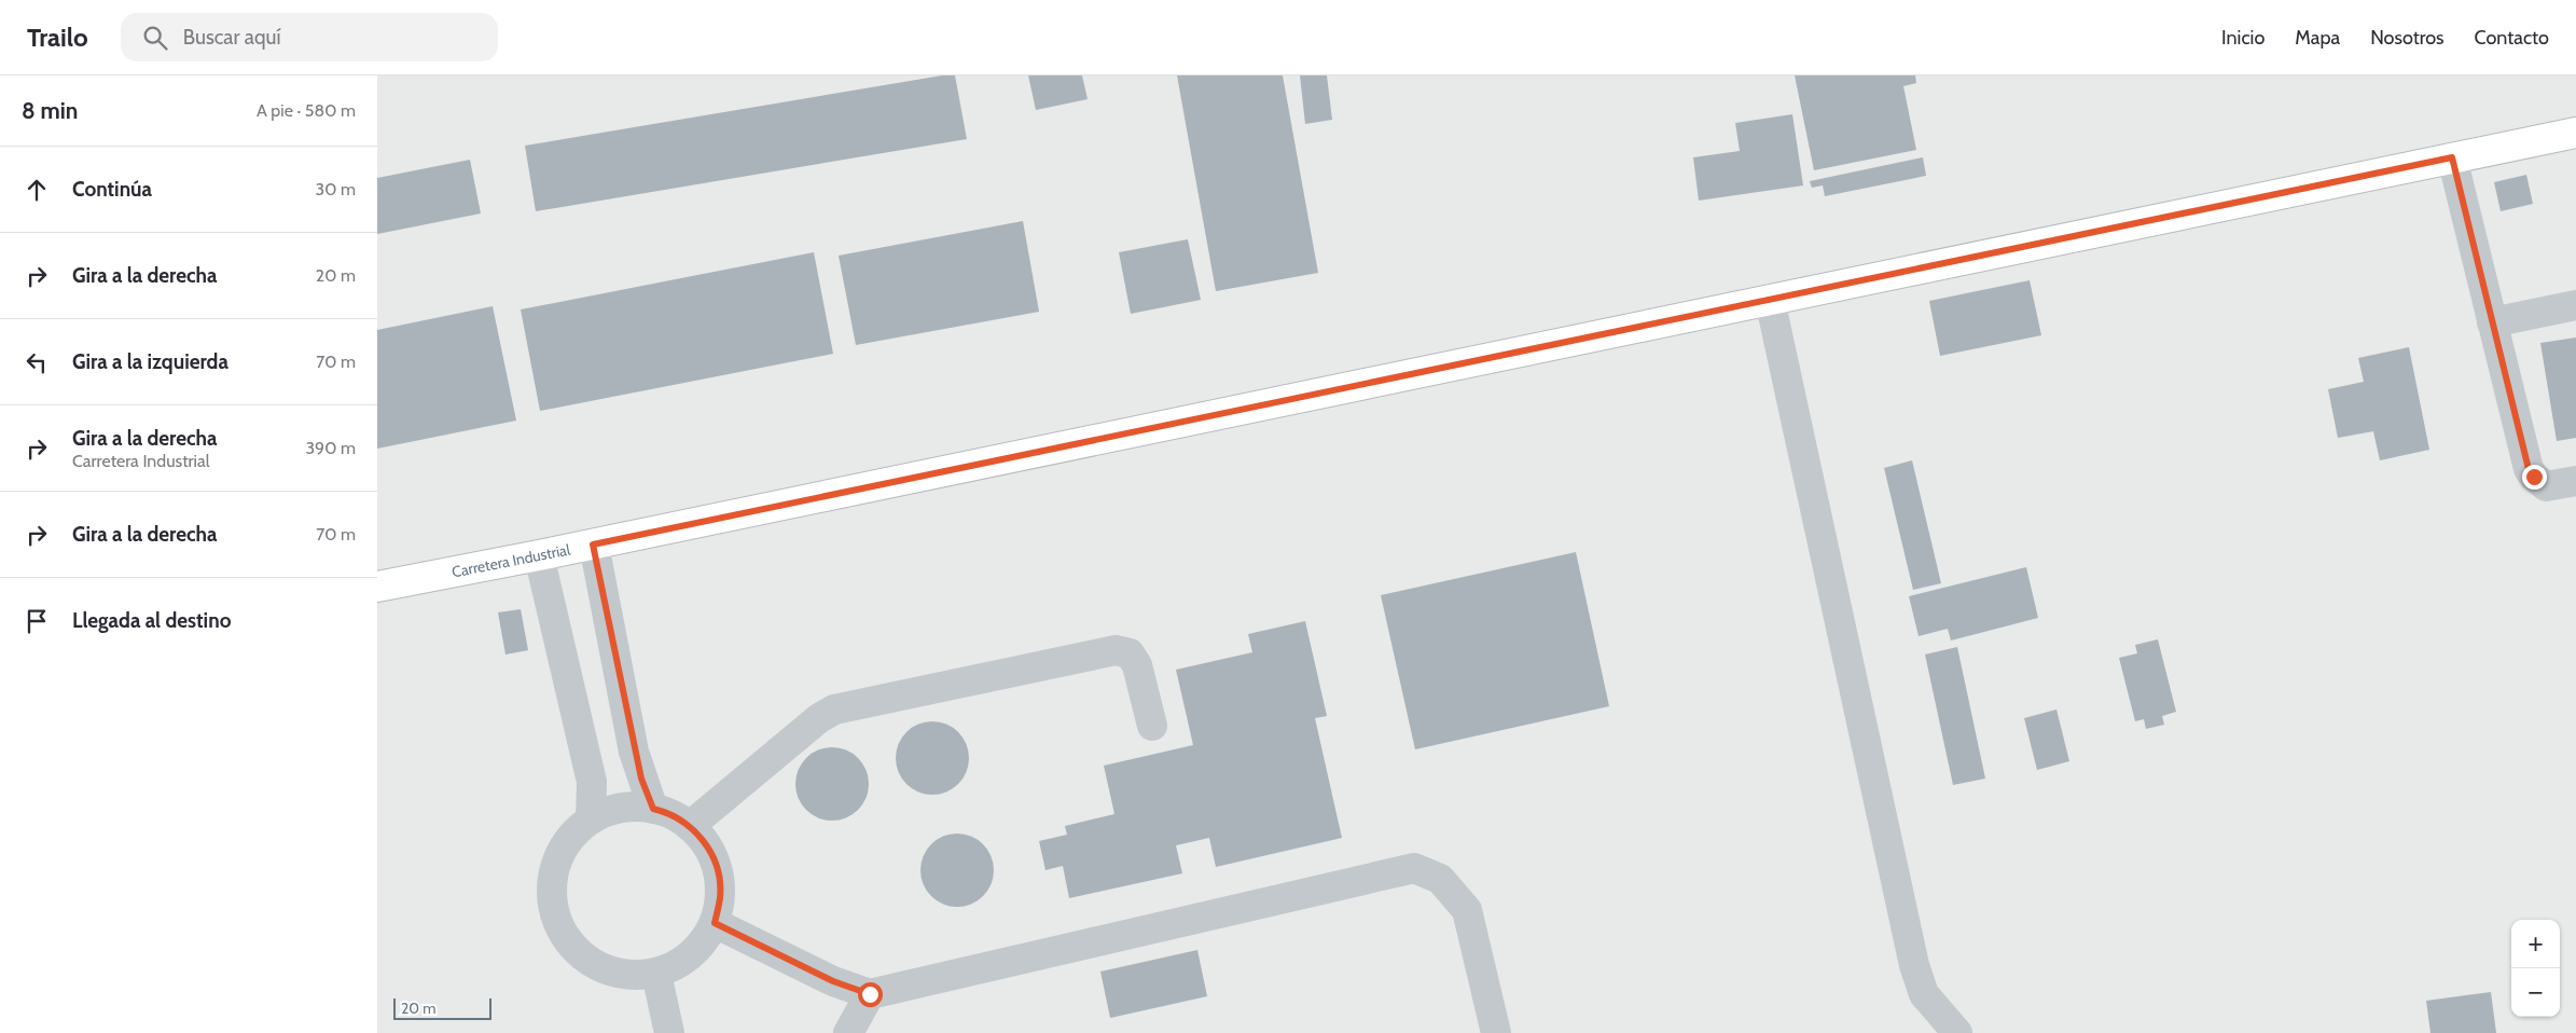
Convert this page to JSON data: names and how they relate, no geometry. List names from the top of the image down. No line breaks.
{"streets":{"main road":["Carretera Industrial"]},"scale_bar":"20 m","page":{"header":"Trailo","search":"Buscar aquí","nav":["Inicio","Mapa","Nosotros","Contacto"],"heading":["8 min","A pie · 580 m"],"list":[["Continúa","30 m"],["Gira a la derecha","20 m"],["Gira a la izquierda","70 m"],["Gira a la derecha","Carretera Industrial","390 m"],["Gira a la derecha","70 m"],"Llegada al destino"],"map_buttons":["+","−"],"scale":"20 m"}}
